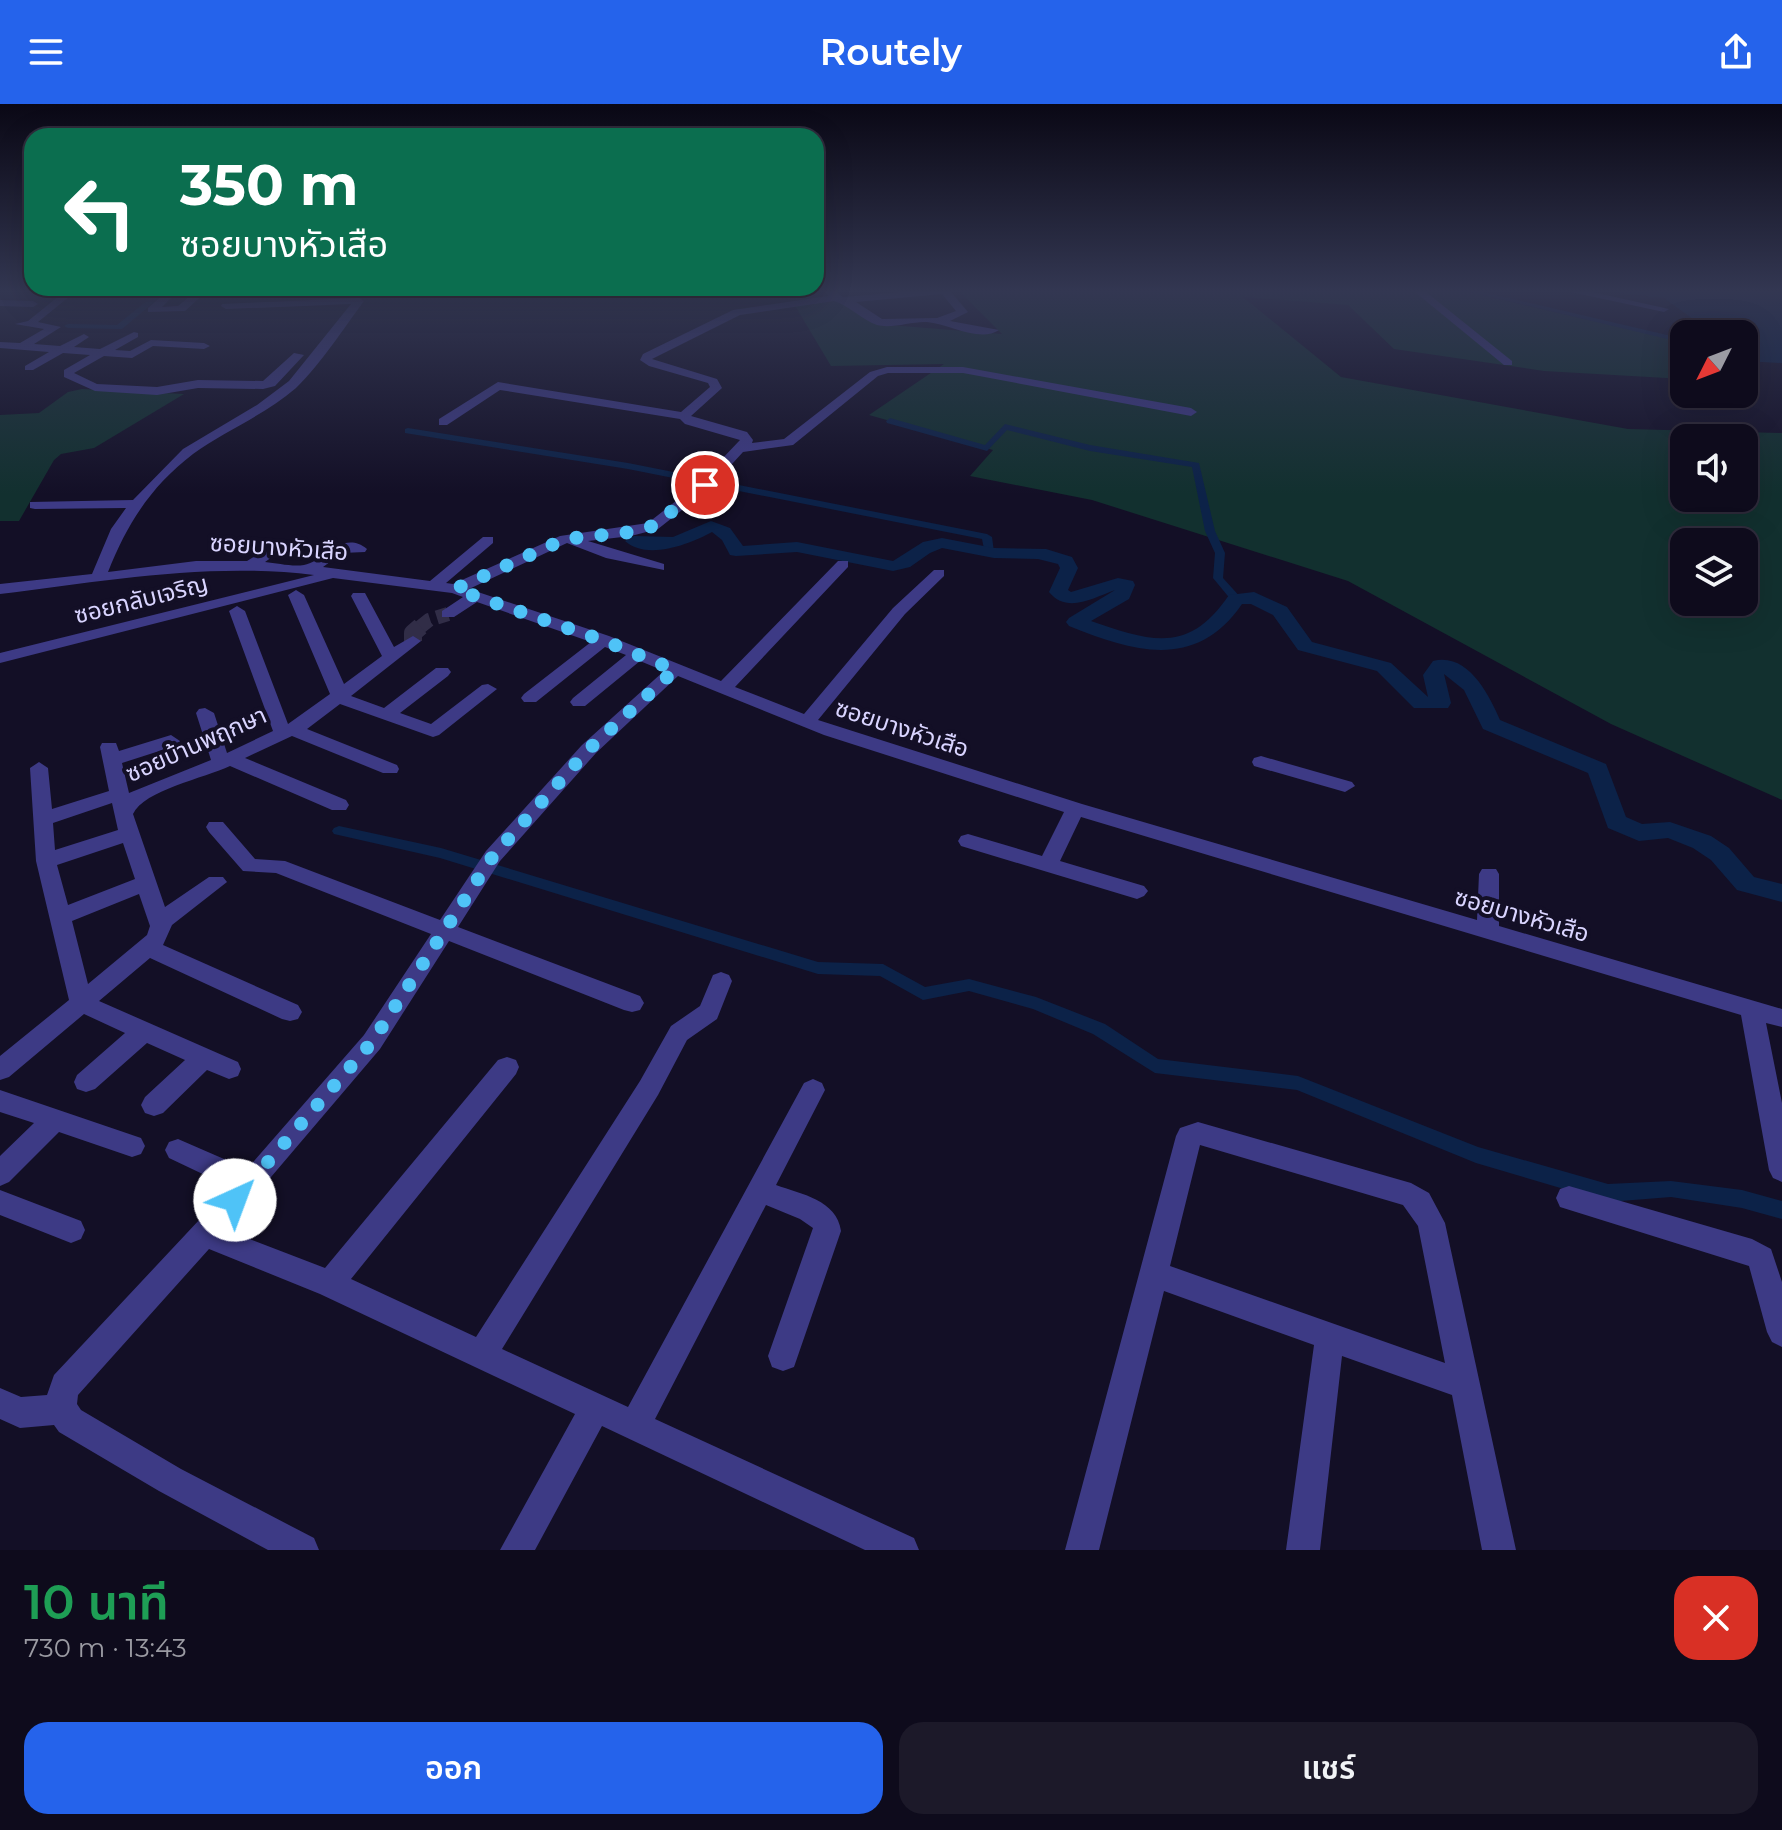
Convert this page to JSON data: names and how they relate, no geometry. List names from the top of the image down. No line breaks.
{"streets":{"street":["ซอยบางหัวเสือ","ซอยกลับเจริญ","ซอยบ้านพฤกษา"]},"crossings":[["ซอยบางหัวเสือ","ซอยกลับเจริญ"]],"north":"bottom left","page":{"header":"Routely","turn":["350 m","ซอยบางหัวเสือ"],"heading":["10 นาที","730 m · 13:43"],"buttons":["ออก","แชร์"]}}
